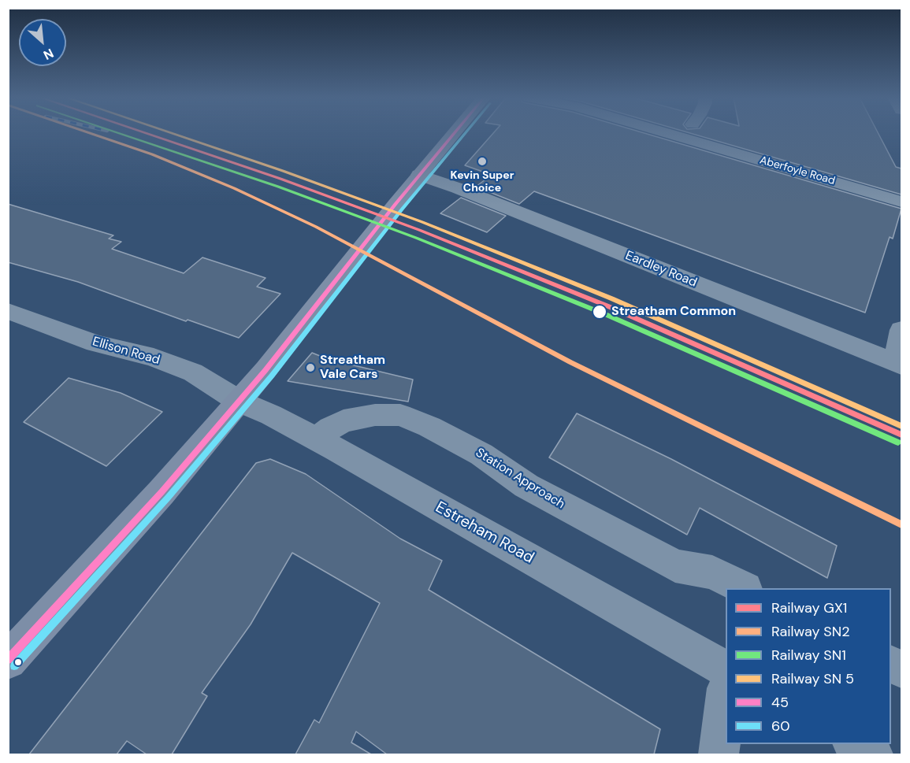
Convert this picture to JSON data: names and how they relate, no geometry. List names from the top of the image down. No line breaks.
{"streets":{"street":["Aberfoyle Road","Eardley Road","Ellison Road","Station Approach","Estreham Road"]},"crossings":[["Ellison Road","Estreham Road"],["Station Approach","Estreham Road"]],"places":["Kevin Super Choice","Streatham Common","Streatham Vale Cars"],"lines":["rail line GX1","rail line SN2","rail line SN1","transit line 45","transit line 60"],"legend":["Railway GX1","Railway SN2","Railway SN1","Railway SN 5","45","60"],"north":"bottom right"}
